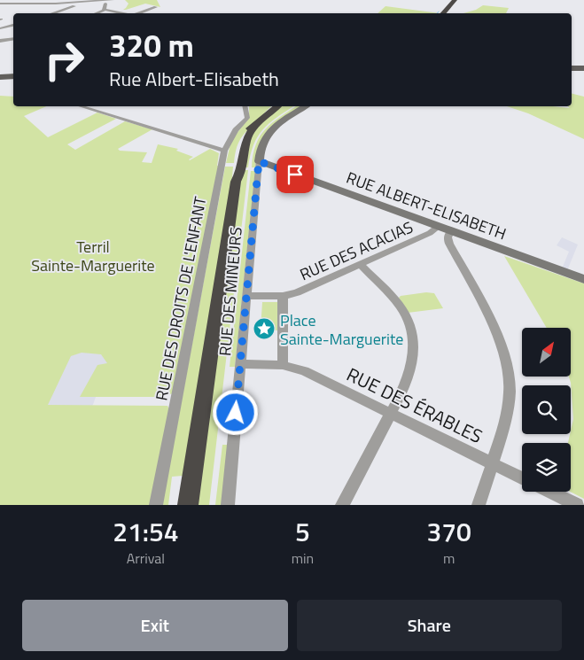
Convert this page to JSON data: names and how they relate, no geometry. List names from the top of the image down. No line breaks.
{"streets":{"street":["RUE ALBERT-ELISABETH","RUE DES ACACIAS","RUE DES MINEURS","RUE DES DROITS DE L'ENFANT","RUE DES ÉRABLES"]},"crossings":[["RUE ALBERT-ELISABETH","RUE DES ACACIAS"],["RUE ALBERT-ELISABETH","RUE DES MINEURS"]],"parks":["Terril Sainte-Marguerite"],"places":{"place":["Place Sainte-Marguerite"]},"north":"top right","page":{"turn":["320 m","Rue Albert-Elisabeth"],"eta":["21:54","Arrival","5","min","370","m"],"buttons":["Exit","Share"]}}
